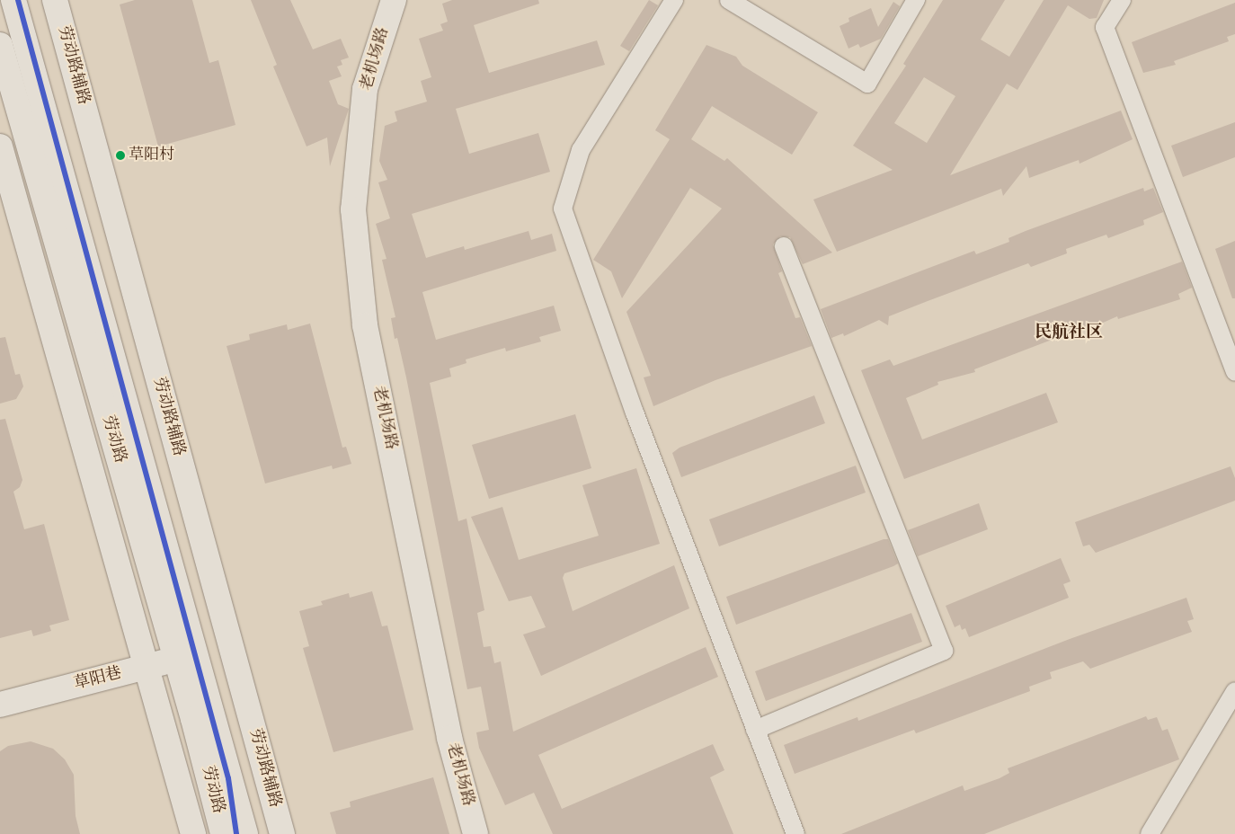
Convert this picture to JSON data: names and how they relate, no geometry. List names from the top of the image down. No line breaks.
{"streets":{"street":["老机场路","劳动路辅路","劳动路","草阳巷"]},"crossings":[["劳动路","草阳巷"]],"districts":["民航社区"],"places":["草阳村"]}
